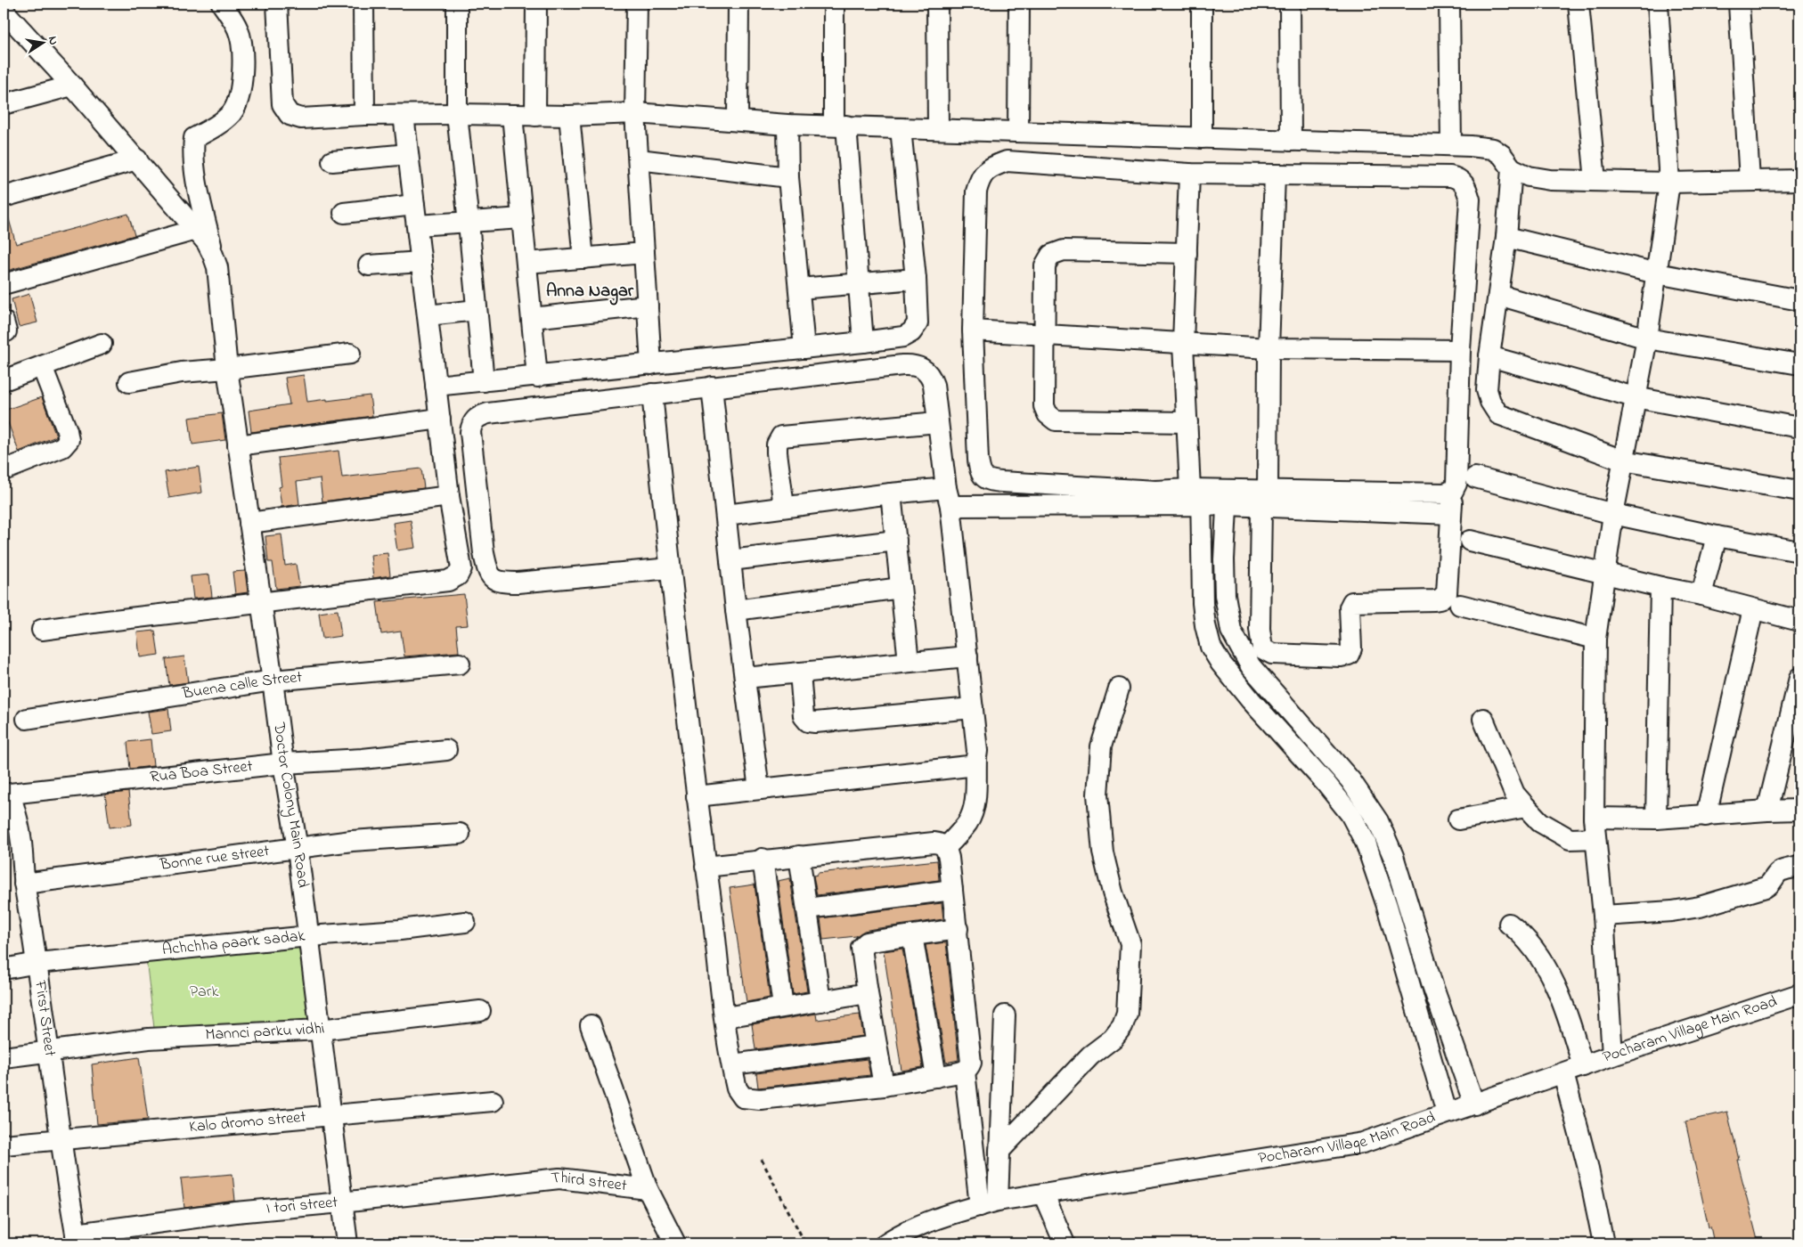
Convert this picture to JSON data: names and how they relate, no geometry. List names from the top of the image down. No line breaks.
{"streets":{"street":["Buena calle Street","Rua Boa Street","Doctor Colony Main Road","Bonne rue street","Achchha paark sadak","First Street","Pocharam Village Main Road","Mannci parku vidhi","Kalo dromo street","Third street","I tori street"]},"crossings":[["Buena calle Street","Doctor Colony Main Road"],["Rua Boa Street","Doctor Colony Main Road"],["Rua Boa Street","First Street"],["Doctor Colony Main Road","Bonne rue street"],["Doctor Colony Main Road","Achchha paark sadak"],["Doctor Colony Main Road","Mannci parku vidhi"],["Doctor Colony Main Road","Kalo dromo street"],["Doctor Colony Main Road","I tori street"],["Bonne rue street","First Street"],["Achchha paark sadak","First Street"],["First Street","Mannci parku vidhi"],["First Street","Kalo dromo street"],["First Street","I tori street"],["Third street","I tori street"]],"districts":["Anna Nagar"],"parks":["Park"],"north":"right"}
